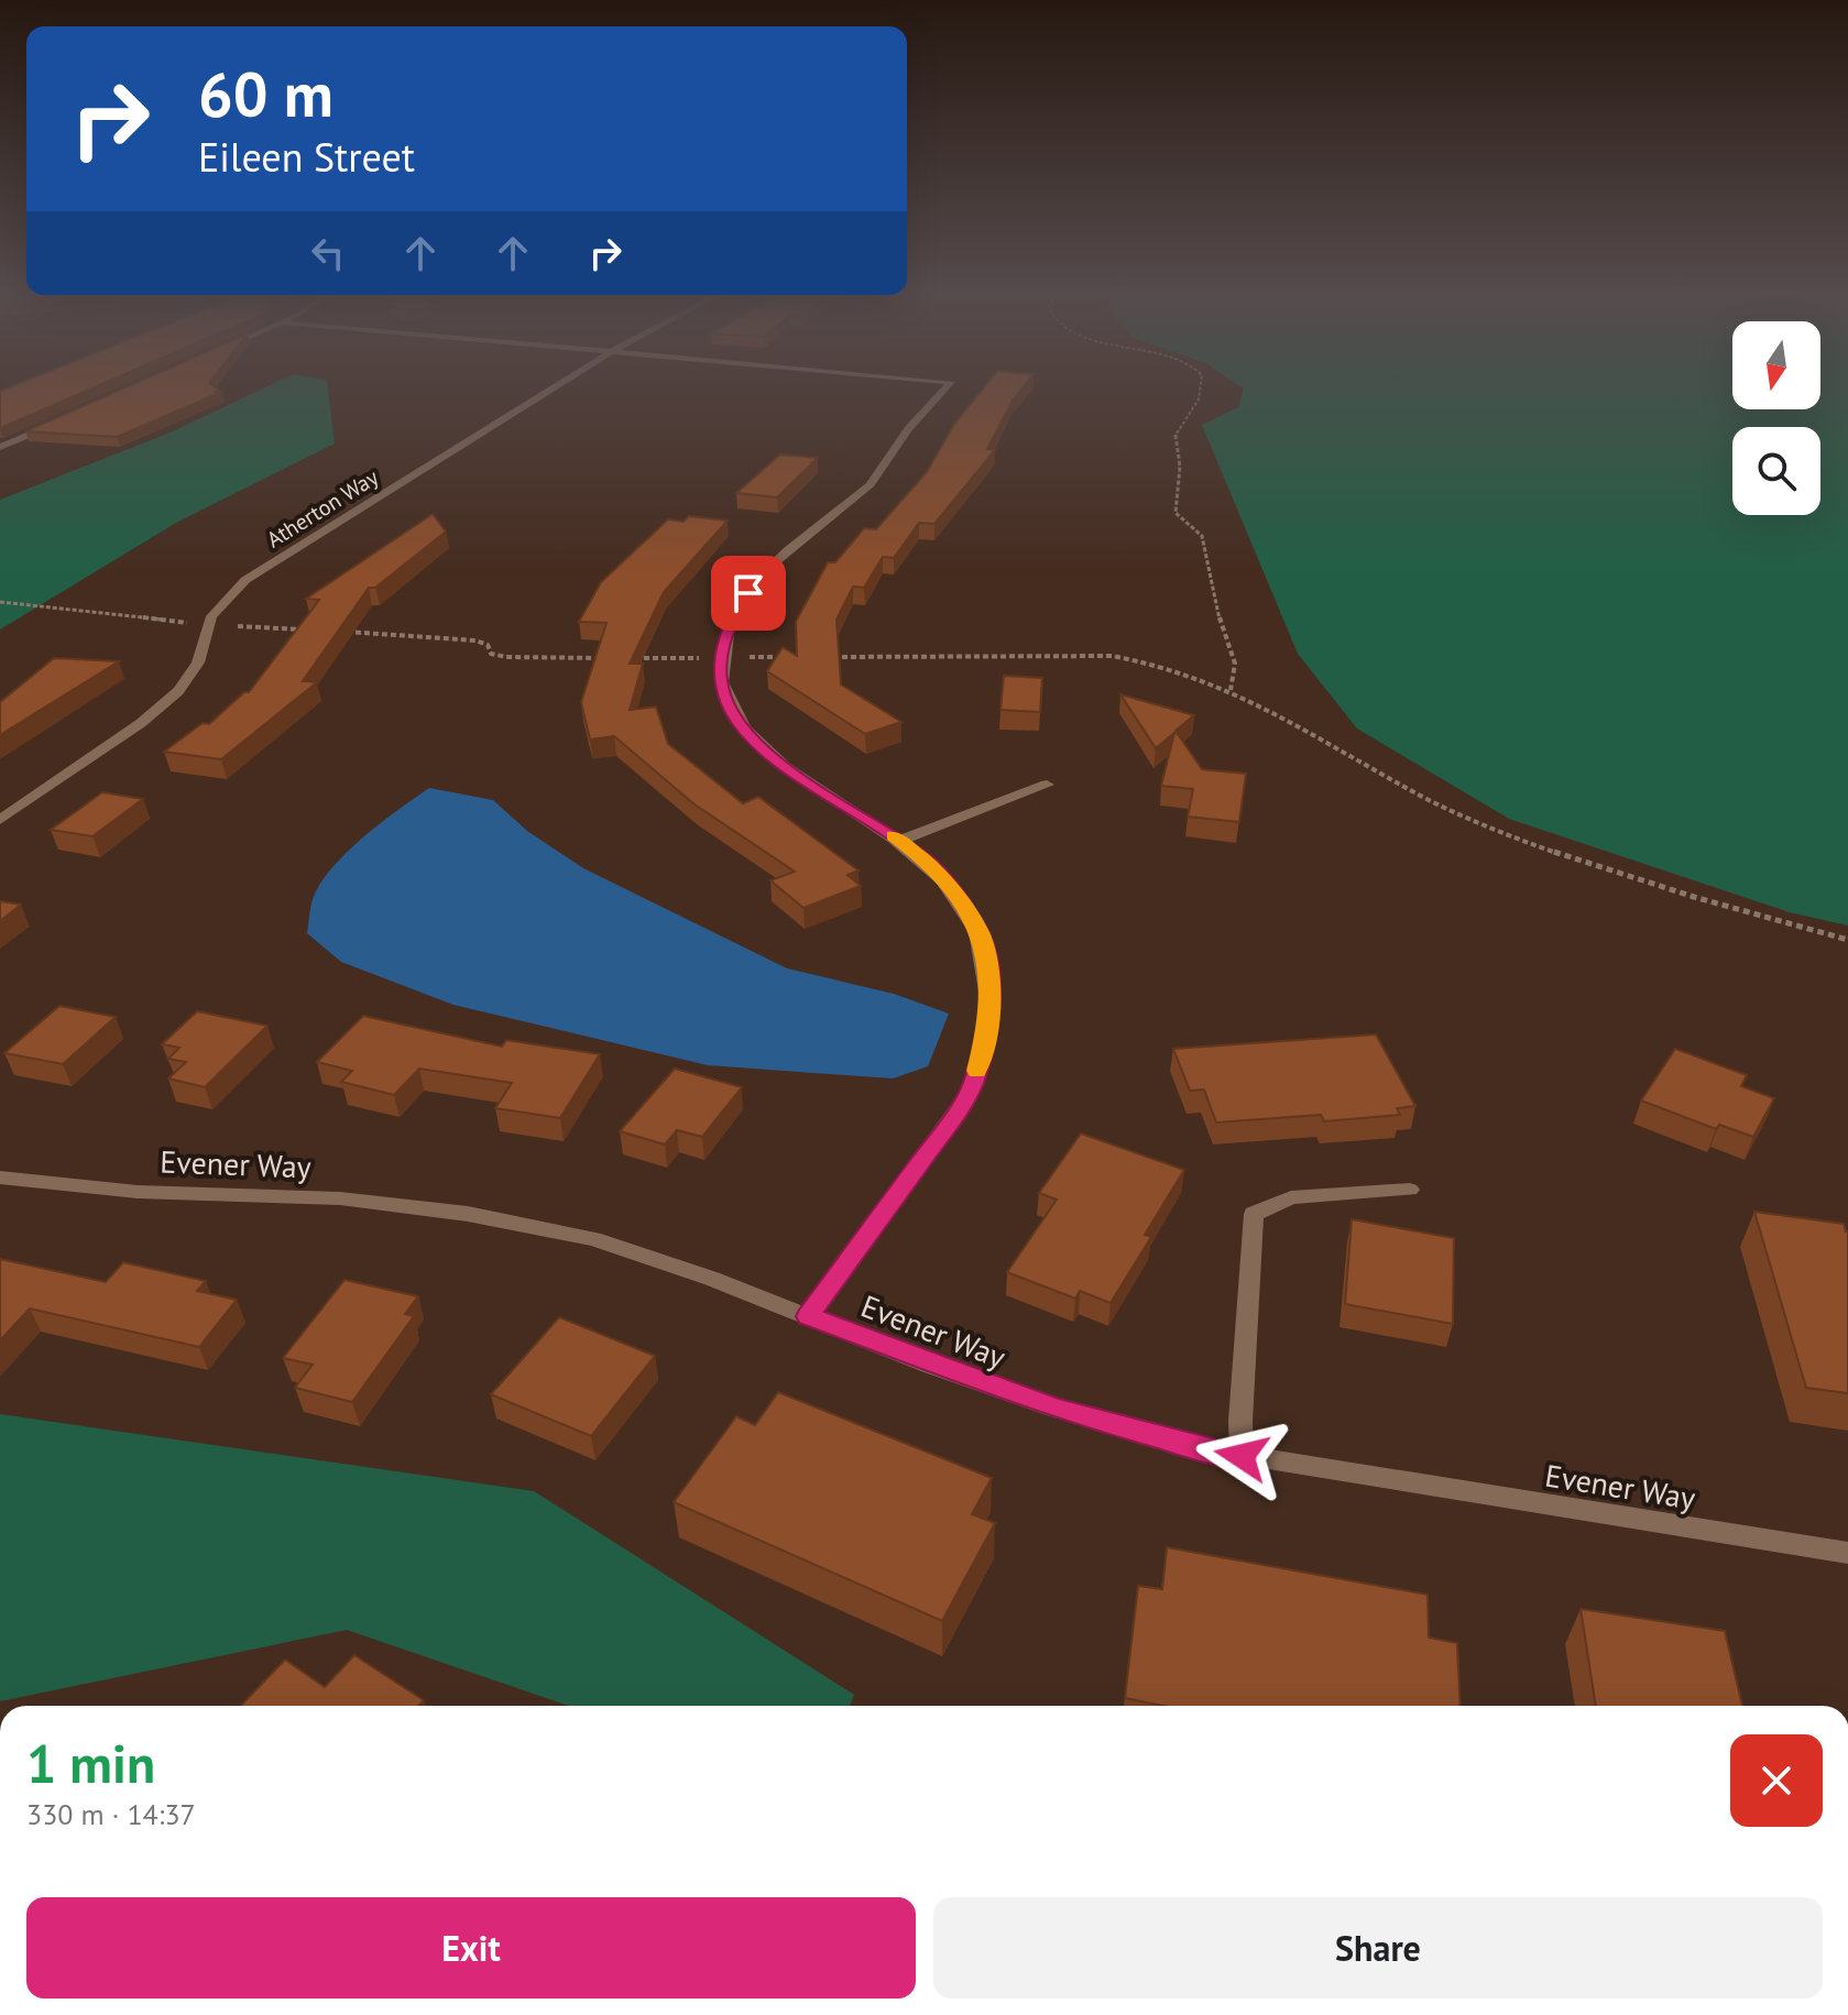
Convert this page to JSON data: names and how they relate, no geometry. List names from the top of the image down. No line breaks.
{"streets":{"street":["Atherton Way","Evener Way"]},"north":"bottom","page":{"turn":["60 m","Eileen Street"],"heading":["1 min","330 m · 14:37"],"buttons":["Exit","Share"]}}
